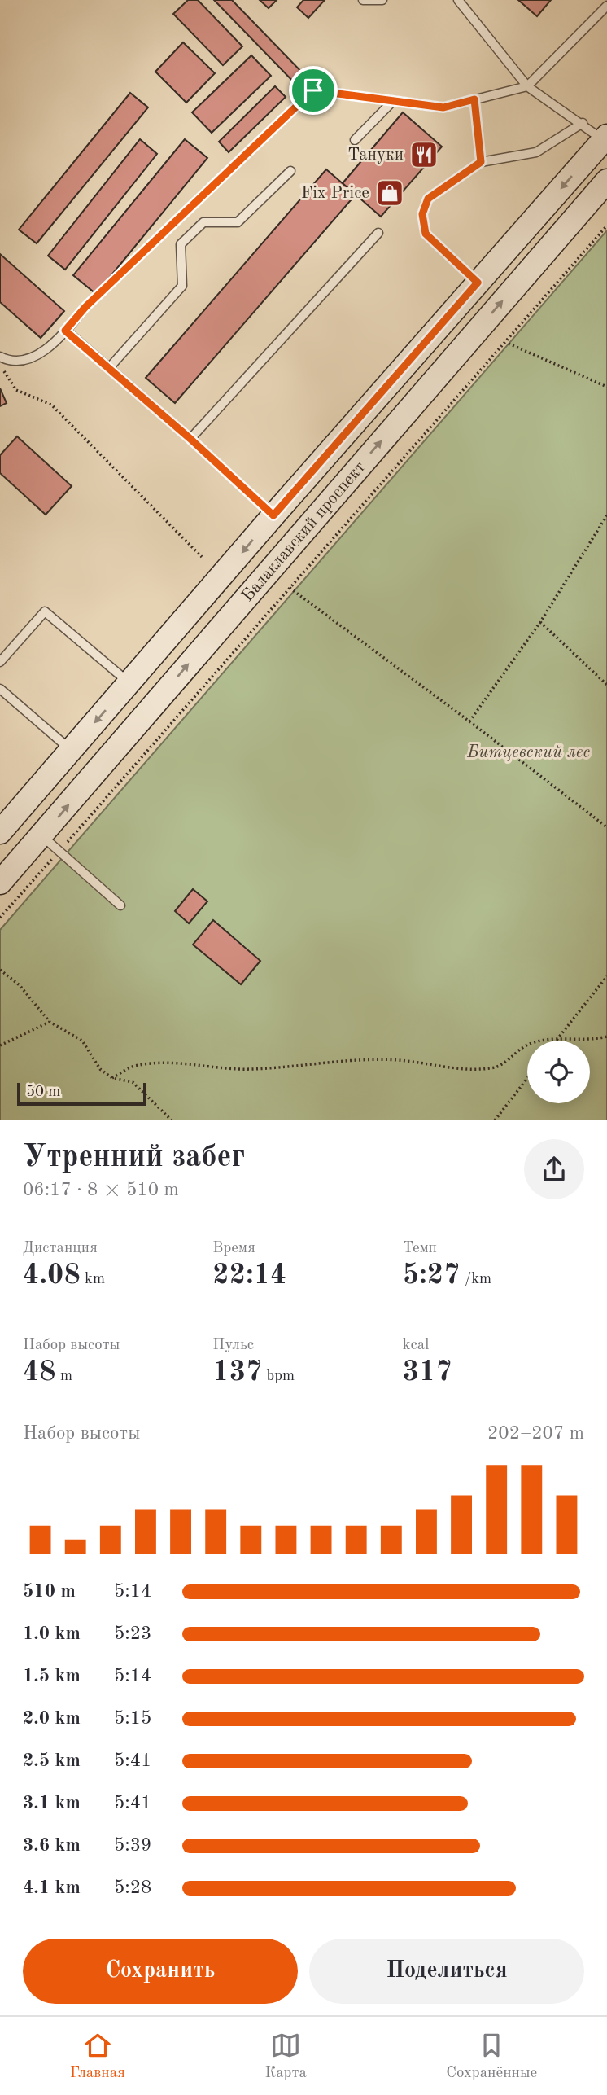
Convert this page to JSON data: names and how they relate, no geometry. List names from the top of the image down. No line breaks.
{"streets":{"main road":["Балаклавский проспект"]},"parks":["Битцевский лес"],"places":{"restaurant":["Тануки"],"shop":["Fix Price"]},"scale_bar":"50 m","page":{"scale":"50 m","heading":["Утренний забег","06:17 · 8 × 510 m"],"stats":[["Дистанция","4.08 km"],["Время","22:14"],["Темп","5:27 /km"],["Набор высоты","48 m"],["Пульс","137 bpm"],["kcal","317"]],"chart":["Набор высоты","202–207 m"],"list":[{"name":"510 m","note":"5:14"},{"name":"1.0 km","note":"5:23"},{"name":"1.5 km","note":"5:14"},{"name":"2.0 km","note":"5:15"},{"name":"2.5 km","note":"5:41"},{"name":"3.1 km","note":"5:41"},{"name":"3.6 km","note":"5:39"},{"name":"4.1 km","note":"5:28"}],"buttons":["Сохранить","Поделиться"],"tabs":["Главная","Карта","Сохранённые"]}}
